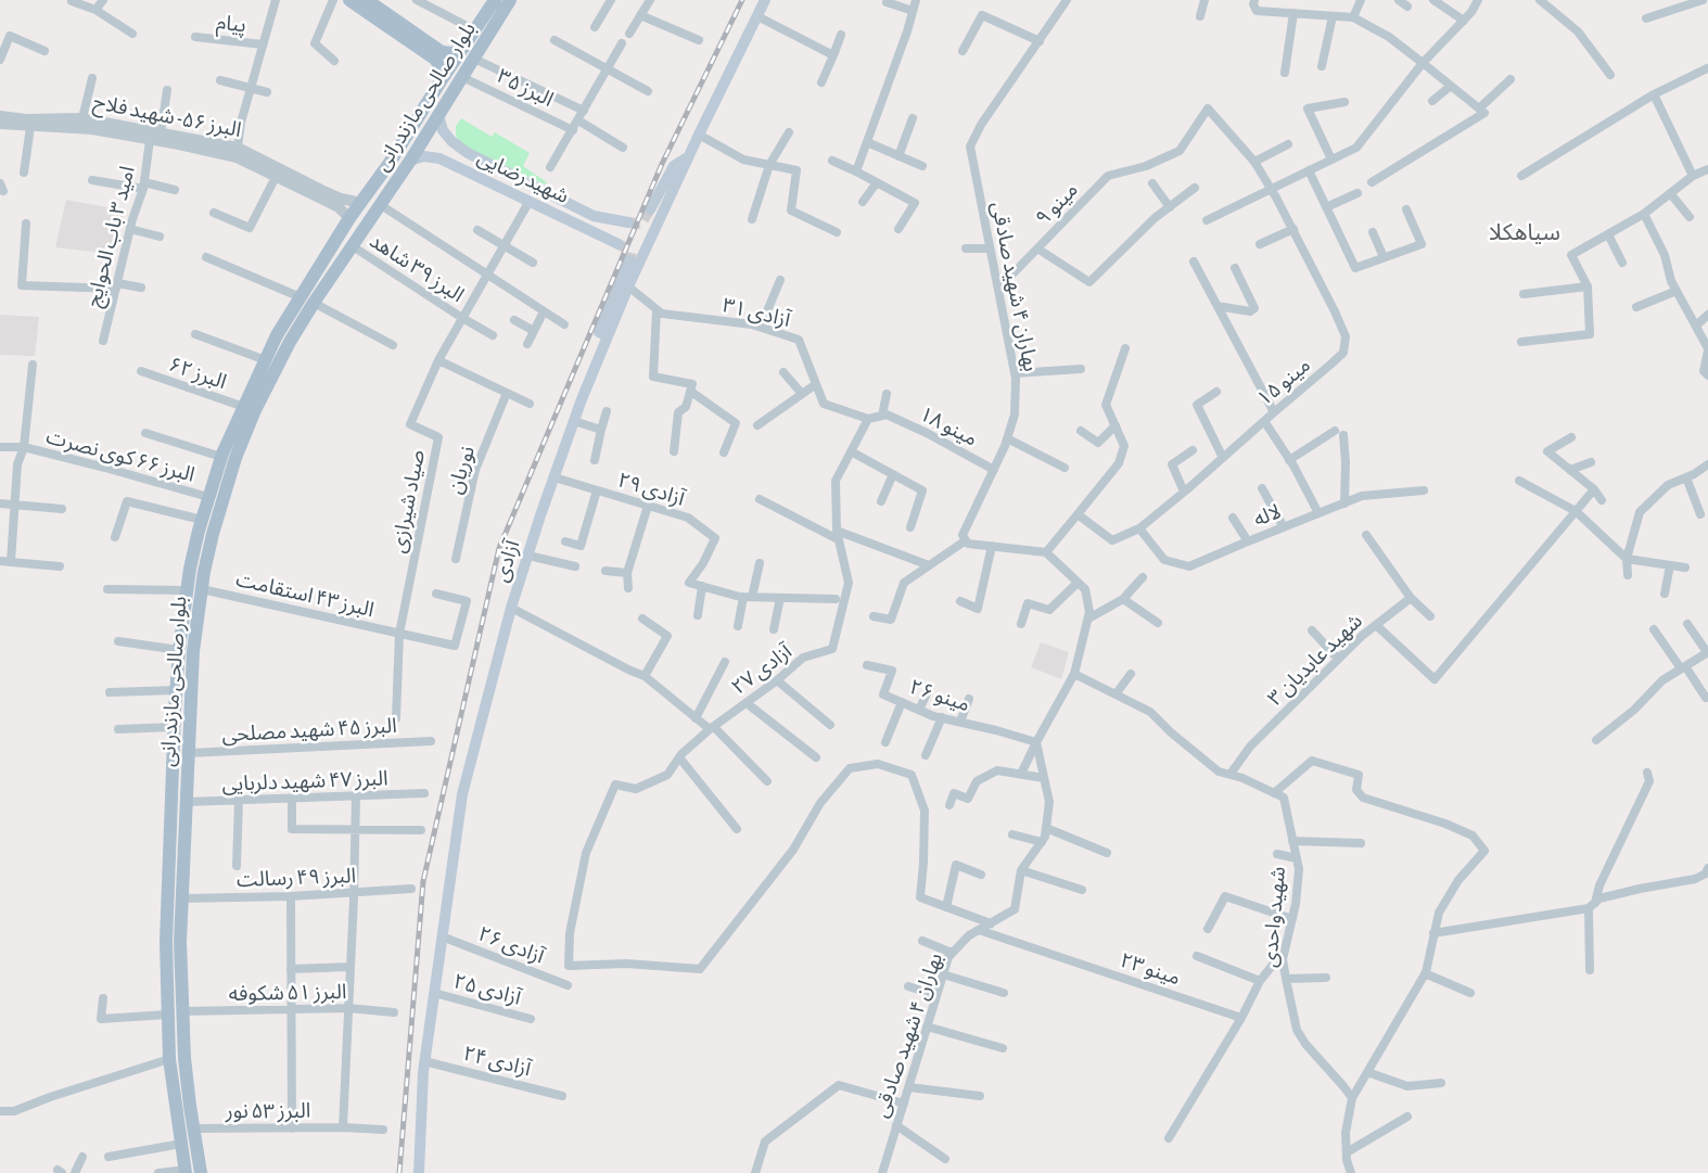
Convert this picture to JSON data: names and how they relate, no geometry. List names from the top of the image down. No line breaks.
{"streets":{"main road":["بلوار صالحی مازندرانی","شهیدرضایی","آزادی"],"street":["پیام","البرز ۳۵","البرز ۵۶- شهید فلاح","مینو ۹","امید ۳ باب الحوایج","البرز ۳۹ شاهد","بهاران ۴ شهید صادقی","آزادی ۳۱","البرز ۶۲","مینو ۱۵","مینو ۱۸","البرز ۶۶ کوی نصرت","نوریان","آزادی ۲۹","صیاد شیرازی","لاله","البرز ۴۳ استقامت","شهید عابدیان ۳","آزادی ۲۷","مینو ۲۶","البرز ۴۵ شهید مصلحی","البرز ۴۷ شهید دلربایی","البرز ۴۹ رسالت","شهید واحدی","آزادی ۲۶","مینو ۲۳","آزادی ۲۵","البرز ۵۱ شکوفه","آزادی ۲۴","البرز ۵۳ نور"]},"crossings":[["البرز ۳۵","بلوار صالحی مازندرانی"],["بلوار صالحی مازندرانی","البرز ۵۶- شهید فلاح"],["بلوار صالحی مازندرانی","شهیدرضایی"],["بلوار صالحی مازندرانی","البرز ۳۹ شاهد"],["بلوار صالحی مازندرانی","البرز ۶۲"],["بلوار صالحی مازندرانی","البرز ۶۶ کوی نصرت"],["بلوار صالحی مازندرانی","البرز ۴۳ استقامت"],["بلوار صالحی مازندرانی","البرز ۴۵ شهید مصلحی"],["بلوار صالحی مازندرانی","البرز ۴۷ شهید دلربایی"],["بلوار صالحی مازندرانی","البرز ۴۹ رسالت"],["بلوار صالحی مازندرانی","البرز ۵۱ شکوفه"],["بلوار صالحی مازندرانی","البرز ۵۳ نور"],["البرز ۵۶- شهید فلاح","امید ۳ باب الحوایج"],["شهیدرضایی","صیاد شیرازی"],["مینو ۹","بهاران ۴ شهید صادقی"],["مینو ۹","مینو ۱۵"],["البرز ۳۹ شاهد","صیاد شیرازی"],["بهاران ۴ شهید صادقی","مینو ۱۸"],["بهاران ۴ شهید صادقی","مینو ۲۶"],["بهاران ۴ شهید صادقی","مینو ۲۳"],["آزادی ۳۱","آزادی"],["آزادی ۳۱","آزادی ۲۷"],["مینو ۱۵","لاله"],["آزادی ۲۹","آزادی"],["صیاد شیرازی","البرز ۴۳ استقامت"],["آزادی","آزادی ۲۶"],["آزادی","آزادی ۲۵"],["آزادی","آزادی ۲۴"]],"districts":["سیاهکلا"]}
